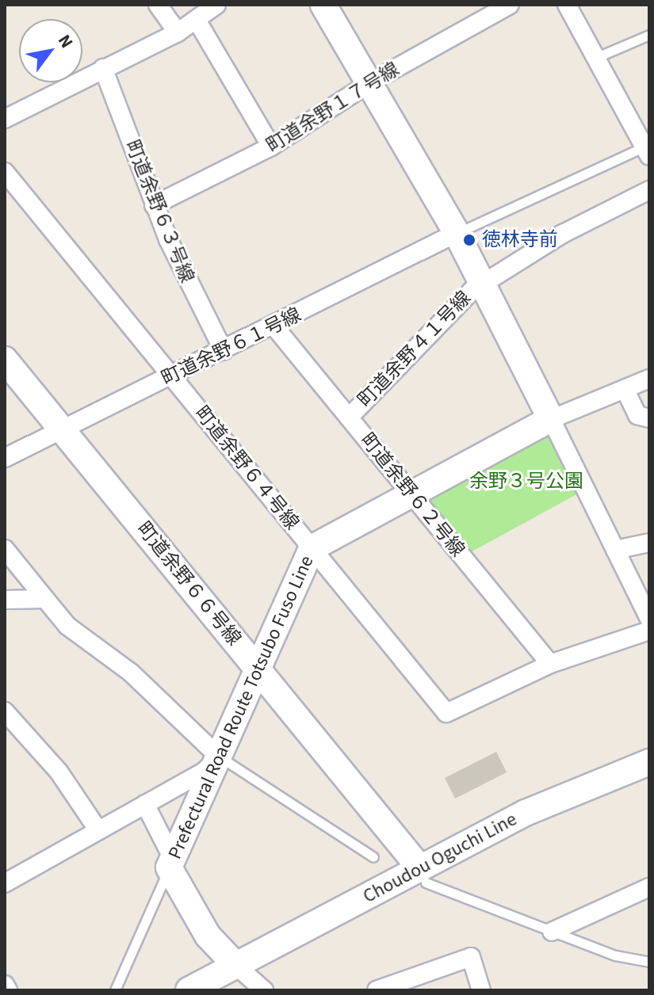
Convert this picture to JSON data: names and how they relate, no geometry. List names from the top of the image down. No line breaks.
{"streets":{"main road":["町道余野６６号線","Prefectural Road Route Totsubo Fuso Line","Choudou Oguchi Line"],"street":["町道余野１７号線","町道余野６３号線","町道余野６１号線","町道余野４１号線","町道余野６４号線","町道余野６２号線"]},"crossings":[["町道余野１７号線","町道余野６３号線"],["町道余野６３号線","町道余野６１号線"],["町道余野６１号線","町道余野６４号線"],["町道余野６１号線","町道余野６２号線"],["町道余野６１号線","町道余野６６号線"],["町道余野４１号線","町道余野６２号線"],["町道余野６４号線","町道余野６２号線"],["町道余野６４号線","Prefectural Road Route Totsubo Fuso Line"],["町道余野６２号線","Prefectural Road Route Totsubo Fuso Line"],["町道余野６６号線","Prefectural Road Route Totsubo Fuso Line"],["町道余野６６号線","Choudou Oguchi Line"],["Prefectural Road Route Totsubo Fuso Line","Choudou Oguchi Line"]],"parks":["余野３号公園"],"places":["徳林寺前"],"north":"top right"}
